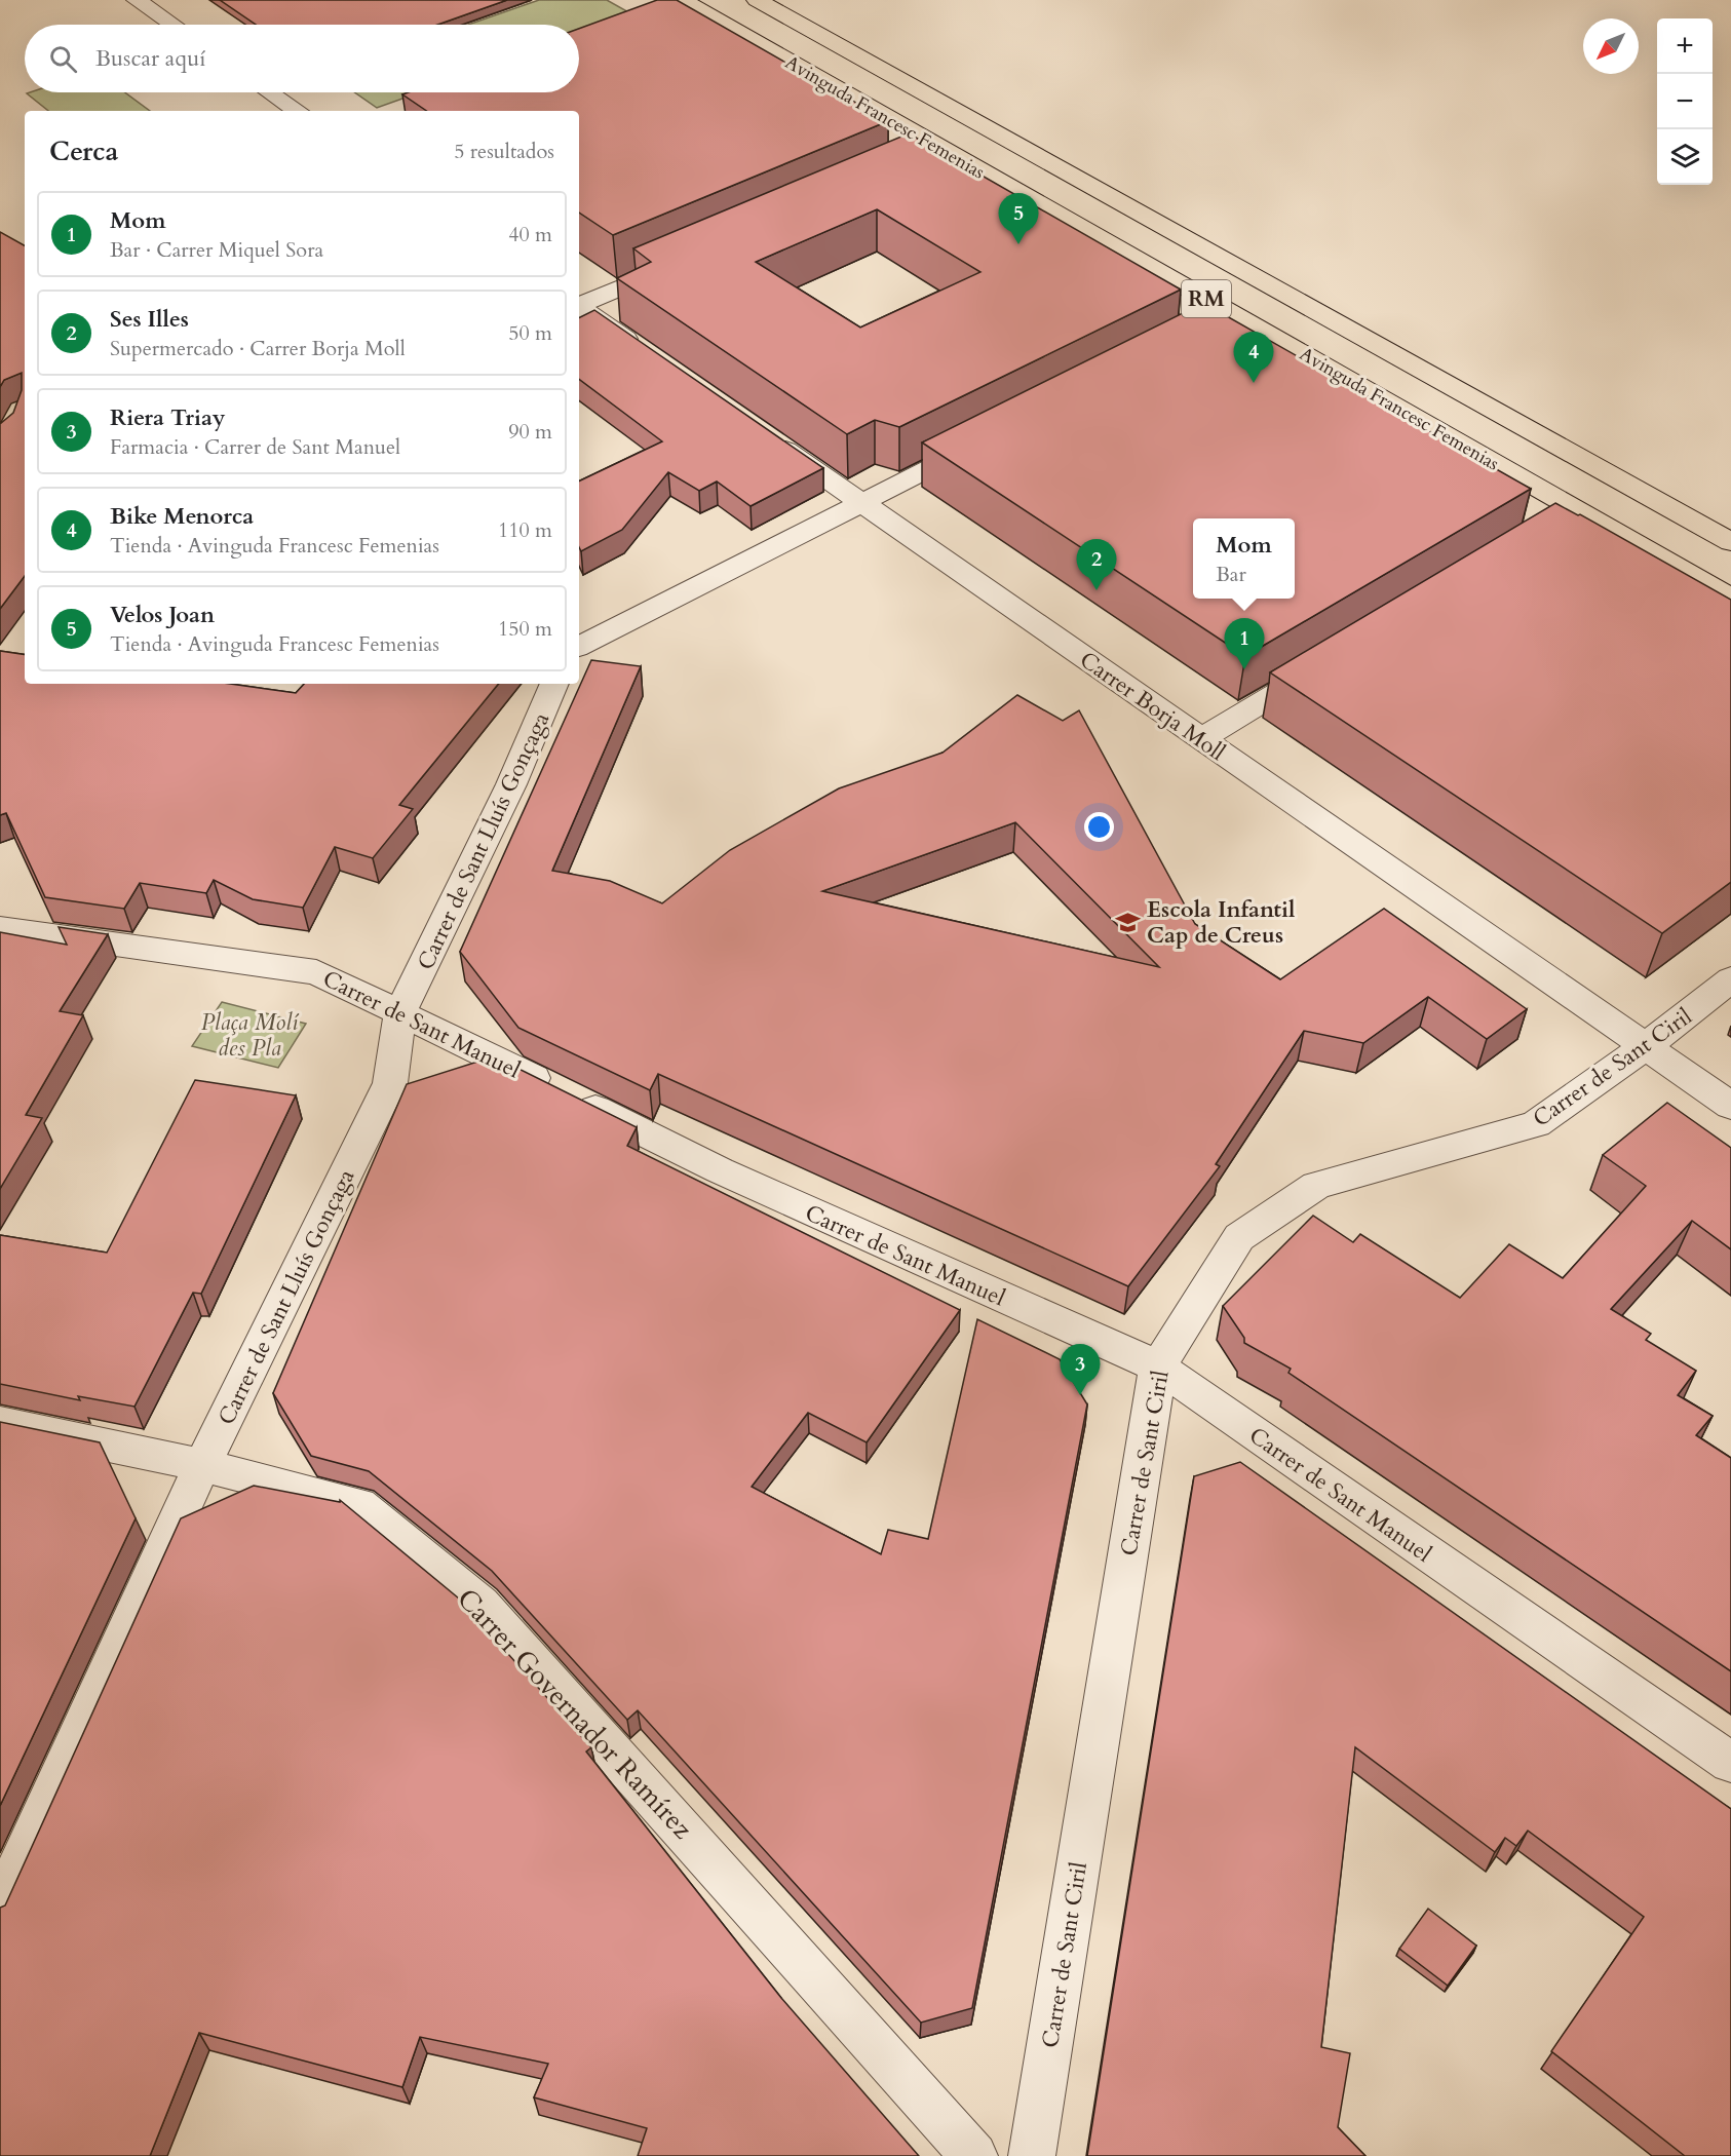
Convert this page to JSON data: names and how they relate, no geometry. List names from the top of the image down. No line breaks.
{"streets":{"main road":["Avinguda Francesc Femenias","RM"],"street":["Carrer Borja Moll","Carrer de Sant Lluís Gonçaga","Carrer de Sant Manuel","Carrer de Sant Ciril","Carrer Governador Ramírez"]},"crossings":[["Carrer Borja Moll","Carrer de Sant Ciril"],["Carrer de Sant Lluís Gonçaga","Carrer de Sant Manuel"],["Carrer de Sant Lluís Gonçaga","Carrer Governador Ramírez"],["Carrer de Sant Manuel","Carrer de Sant Ciril"]],"parks":["Plaça Molí des Pla"],"places":{"school or university":["Escola Infantil Cap de Creus"]},"north":"bottom left","page":{"map_buttons":["+","−"],"search":"Buscar aquí","heading":["Cerca","5 resultados"],"list":[{"mark":"1","name":"Mom","note":"Bar · Carrer Miquel Sora","value":"40 m"},{"mark":"2","name":"Ses Illes","note":"Supermercado · Carrer Borja Moll","value":"50 m"},{"mark":"3","name":"Riera Triay","note":"Farmacia · Carrer de Sant Manuel","value":"90 m"},{"mark":"4","name":"Bike Menorca","note":"Tienda · Avinguda Francesc Femenias","value":"110 m"},{"mark":"5","name":"Velos Joan","note":"Tienda · Avinguda Francesc Femenias","value":"150 m"}],"pins":["5","4","2","1","3"],"popup":["Mom","Bar"]}}
